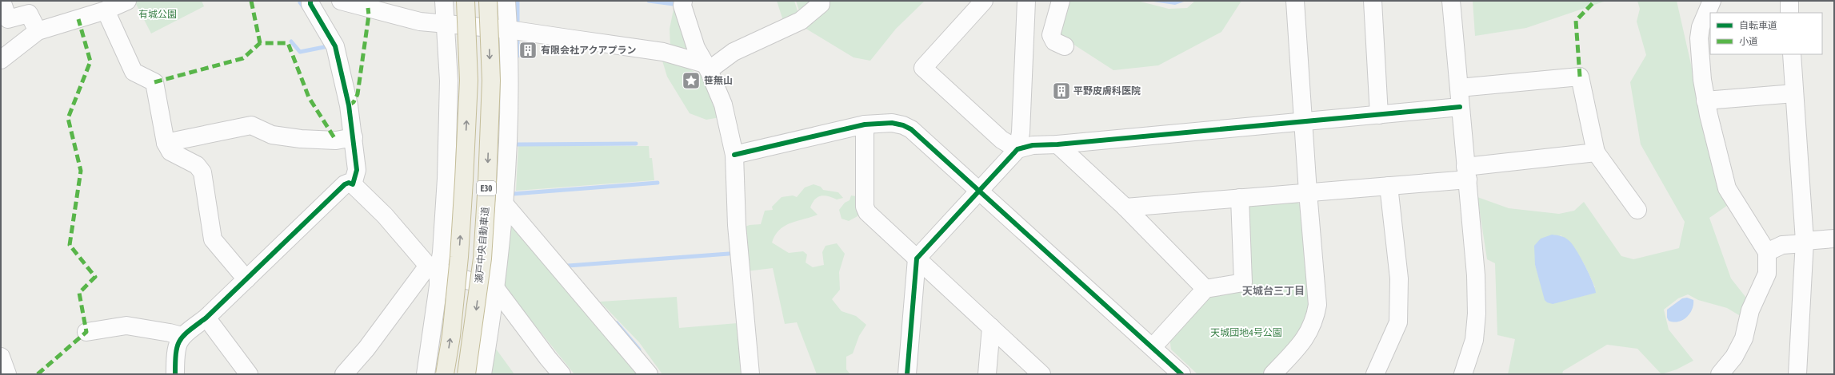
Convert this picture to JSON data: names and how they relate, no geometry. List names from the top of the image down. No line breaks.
{"streets":{"highway":["E30","瀬戸中央自動車道"]},"districts":["天城台三丁目"],"parks":["有城公園","天城団地4号公園"],"places":{"building":["有限会社アクアプラン","平野皮膚科医院"],"place":["笹無山"]},"legend":["自転車道","小道"]}
